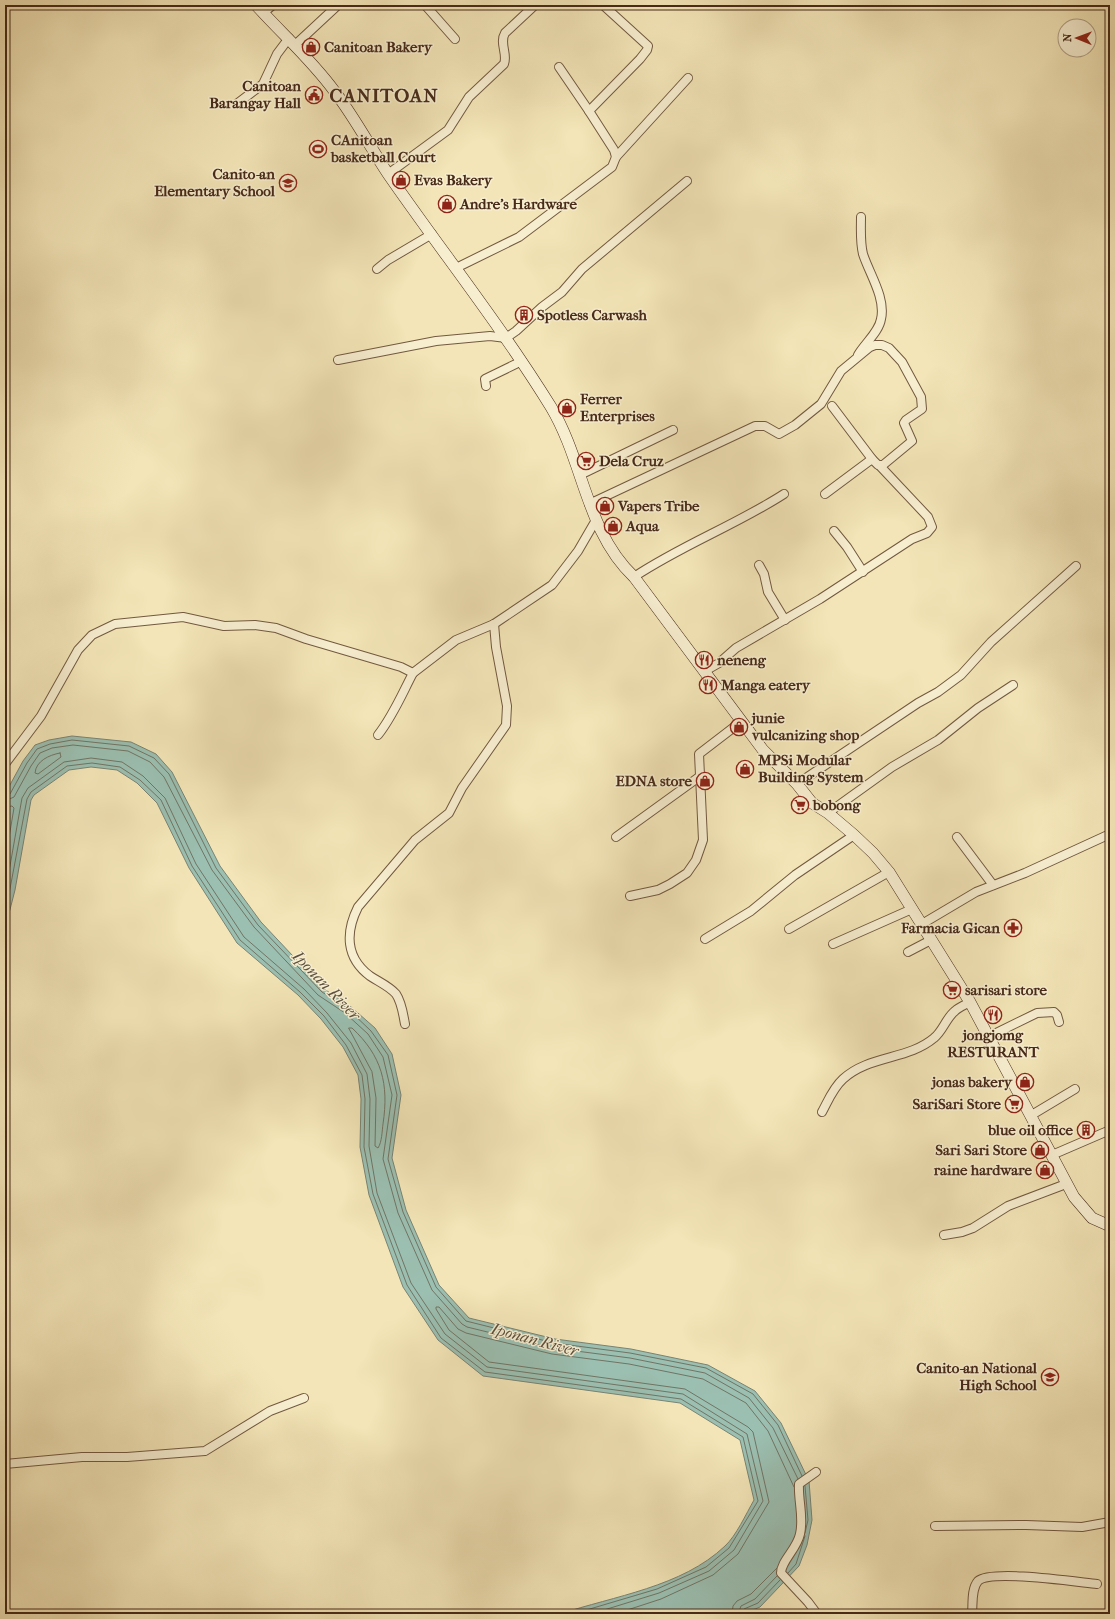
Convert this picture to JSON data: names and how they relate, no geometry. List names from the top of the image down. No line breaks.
{"districts":["CANITOAN"],"water":["Iponan River"],"places":{"shop":["Canitoan Bakery","Evas Bakery","Andre's Hardware","Ferrer Enterprises","Vapers Tribe","Aqua","junie vulcanizing shop","MPSi Modular Building System","EDNA store","jonas bakery","Sari Sari Store","raine hardware"],"public building":["Canitoan Barangay Hall"],"sports":["CAnitoan basketball Court"],"school or university":["Canito-an Elementary School","Canito-an National High School"],"building":["Spotless Carwash","blue oil office"],"supermarket":["Dela Cruz","bobong","sarisari store","SariSari Store"],"restaurant":["neneng","Manga eatery","jongjomg RESTURANT"],"pharmacy":["Farmacia Gican"]},"north":"left"}
